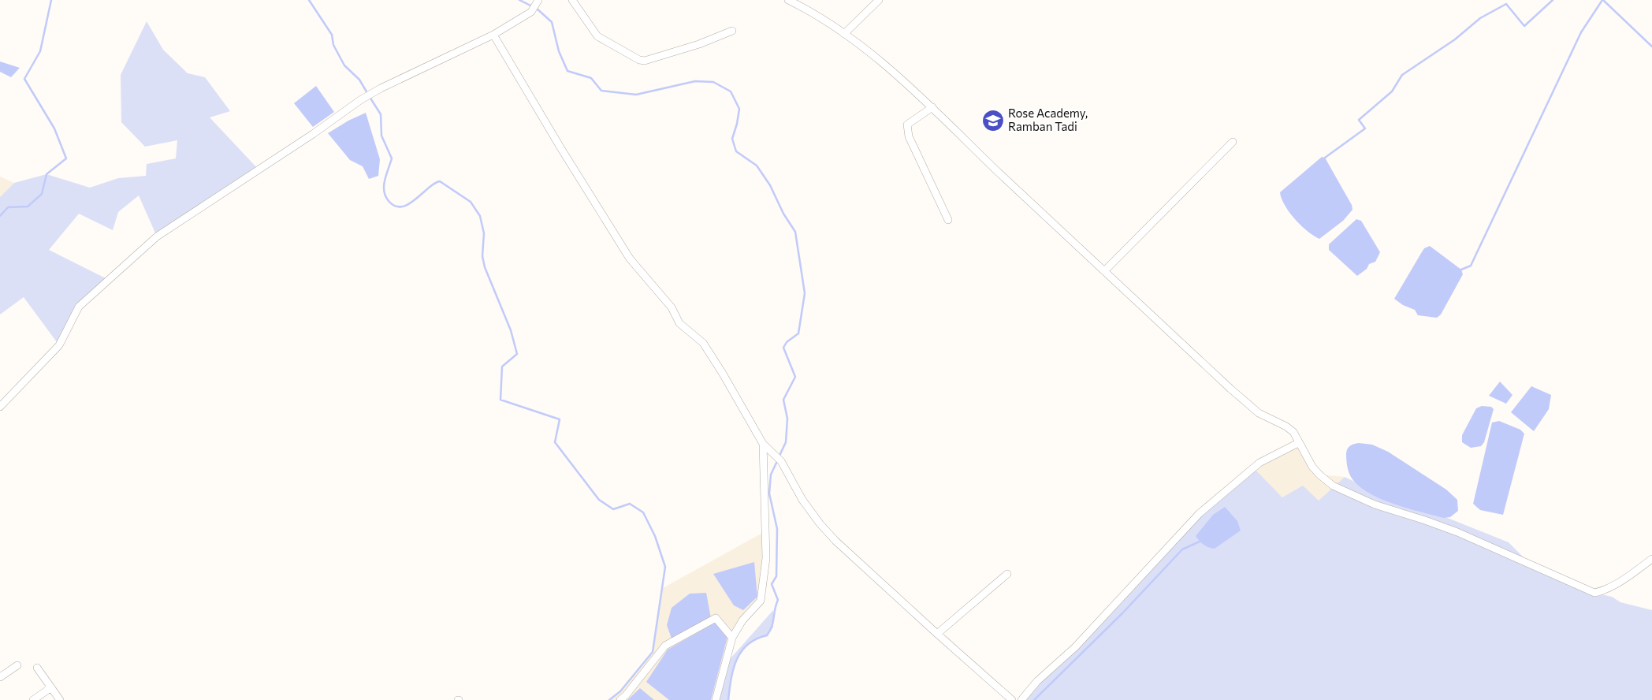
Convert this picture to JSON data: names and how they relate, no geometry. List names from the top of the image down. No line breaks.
{"places":{"school or university":["Rose Academy, Ramban Tadi"]}}
